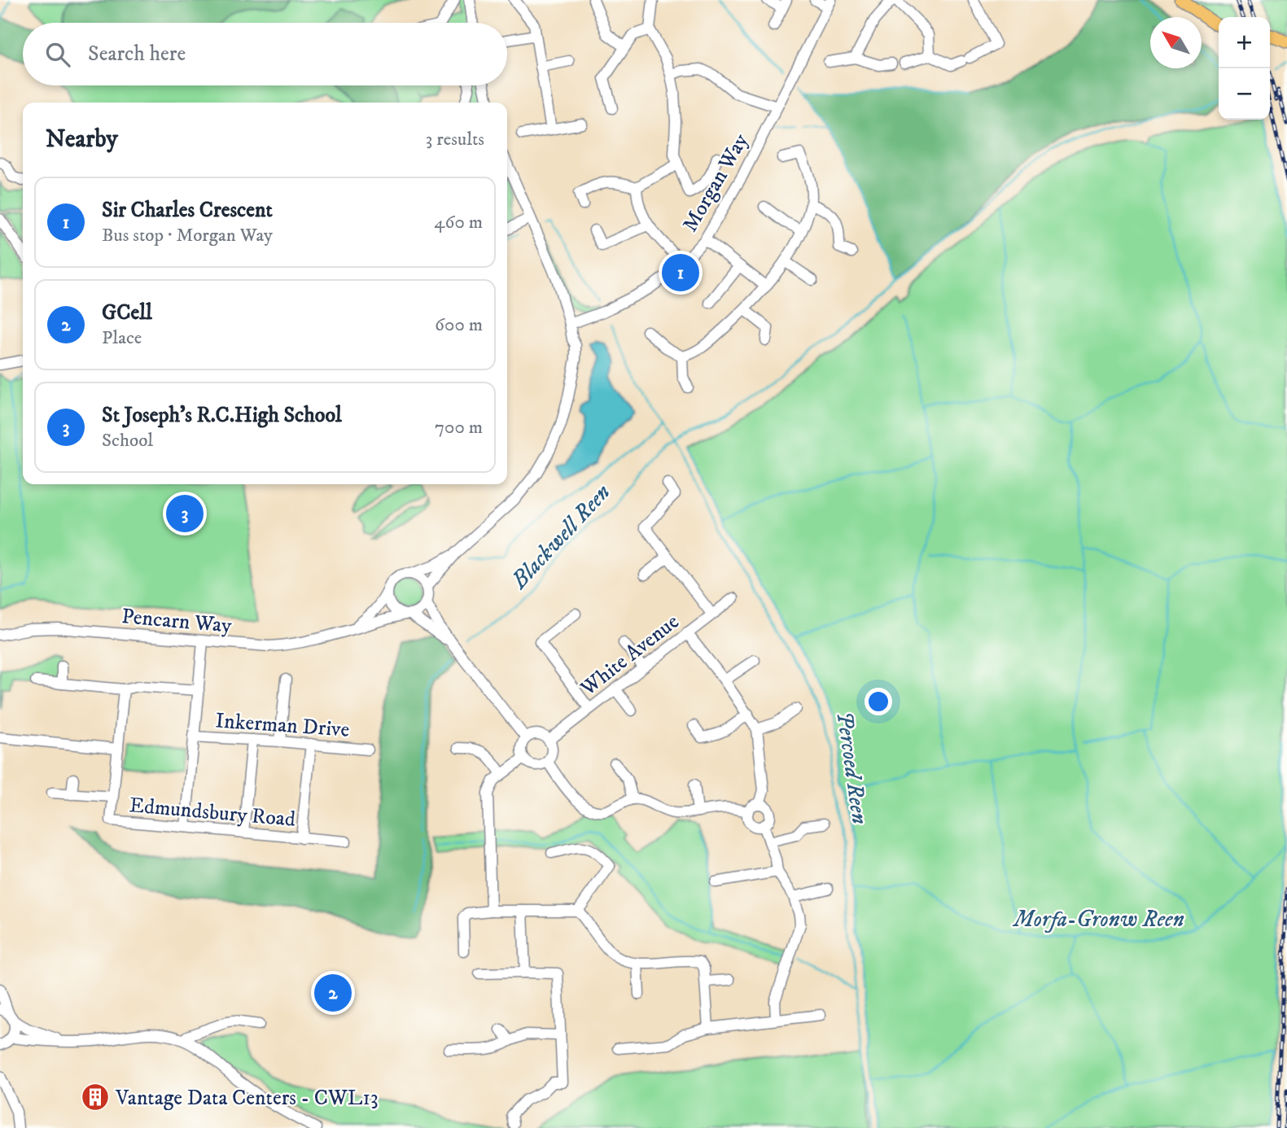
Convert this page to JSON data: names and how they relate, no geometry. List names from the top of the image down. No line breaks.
{"streets":{"street":["Morgan Way","Pencarn Way","White Avenue","Inkerman Drive","Edmundsbury Road"]},"water":["Blackwell Reen","Percoed Reen","Morfa-Gronw Reen"],"places":{"building":["Vantage Data Centers - CWL13"]},"north":"top left","page":{"map_buttons":["+","−"],"search":"Search here","heading":["Nearby","3 results"],"list":[{"mark":"1","name":"Sir Charles Crescent","note":"Bus stop · Morgan Way","value":"460 m"},{"mark":"2","name":"GCell","note":"Place","value":"600 m"},{"mark":"3","name":"St Joseph's R.C.High School","note":"School","value":"700 m"}],"pins":["1","3","2"]}}
